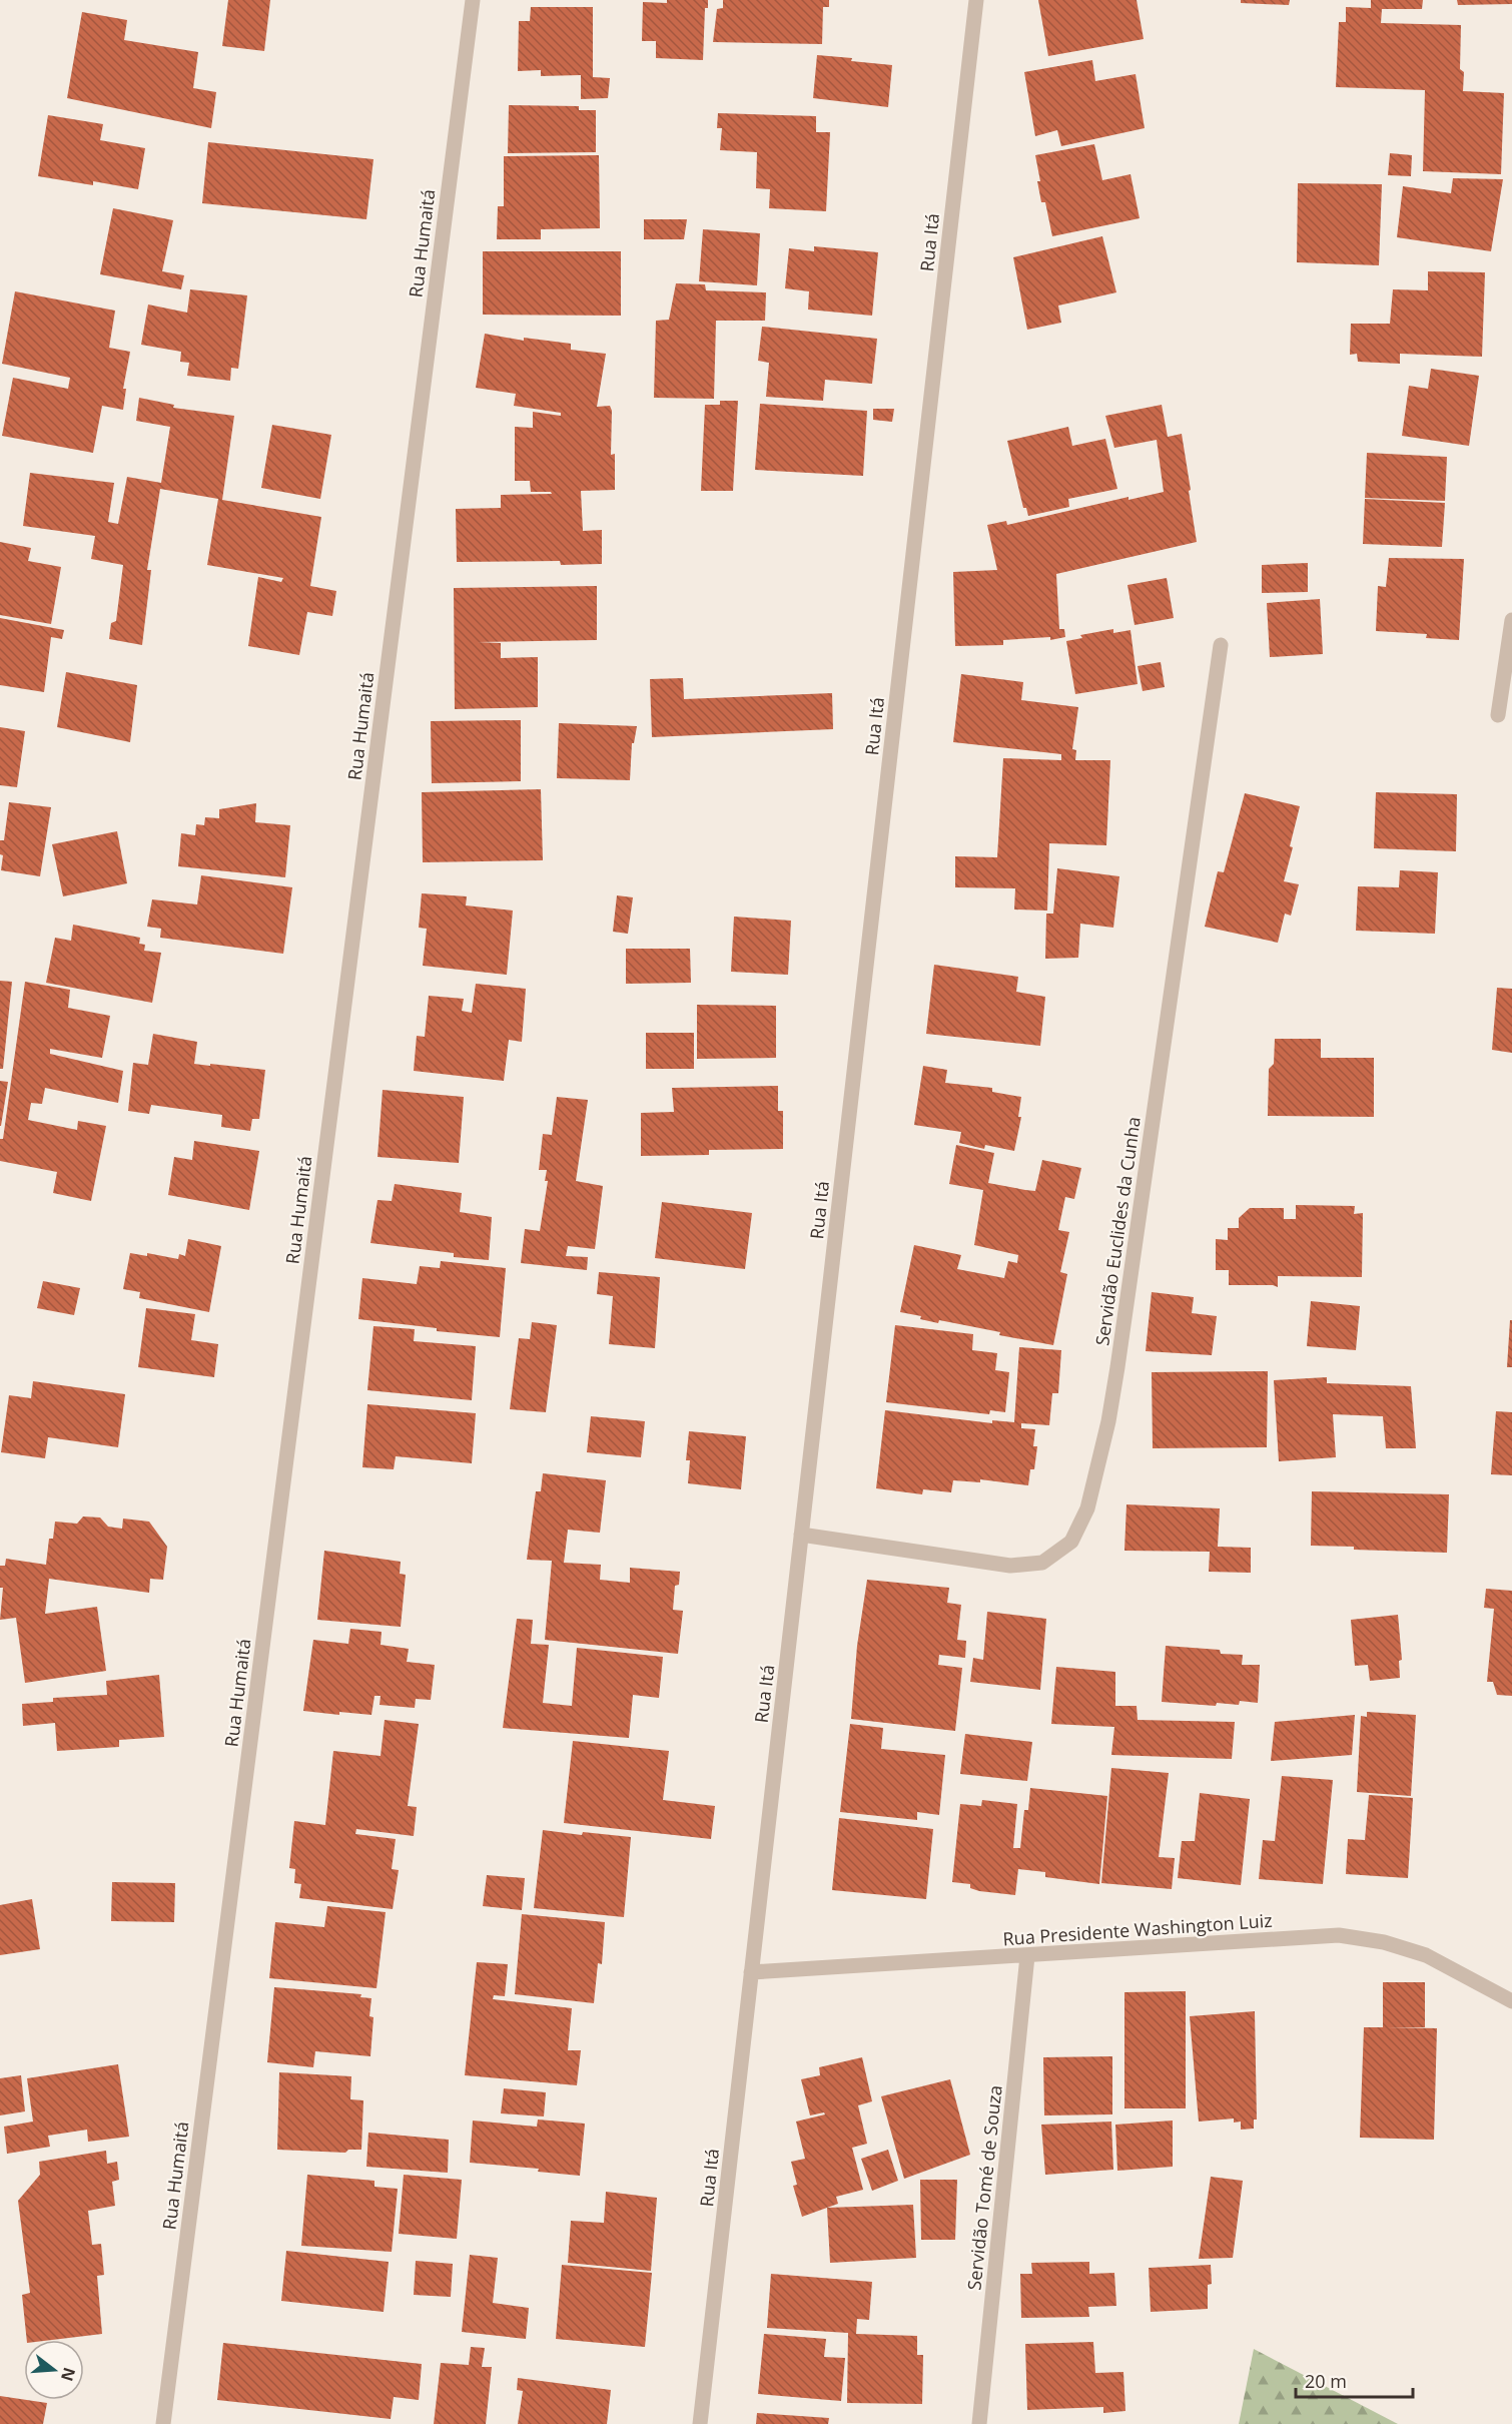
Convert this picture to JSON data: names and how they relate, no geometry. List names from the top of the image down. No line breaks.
{"streets":{"street":["Rua Itá","Rua Humaitá","Servidão Euclides da Cunha","Rua Presidente Washington Luiz","Servidão Tomé de Souza"]},"crossings":[["Rua Itá","Servidão Euclides da Cunha"],["Rua Itá","Rua Presidente Washington Luiz"],["Rua Presidente Washington Luiz","Servidão Tomé de Souza"]],"scale_bar":"20 m","north":"right"}
